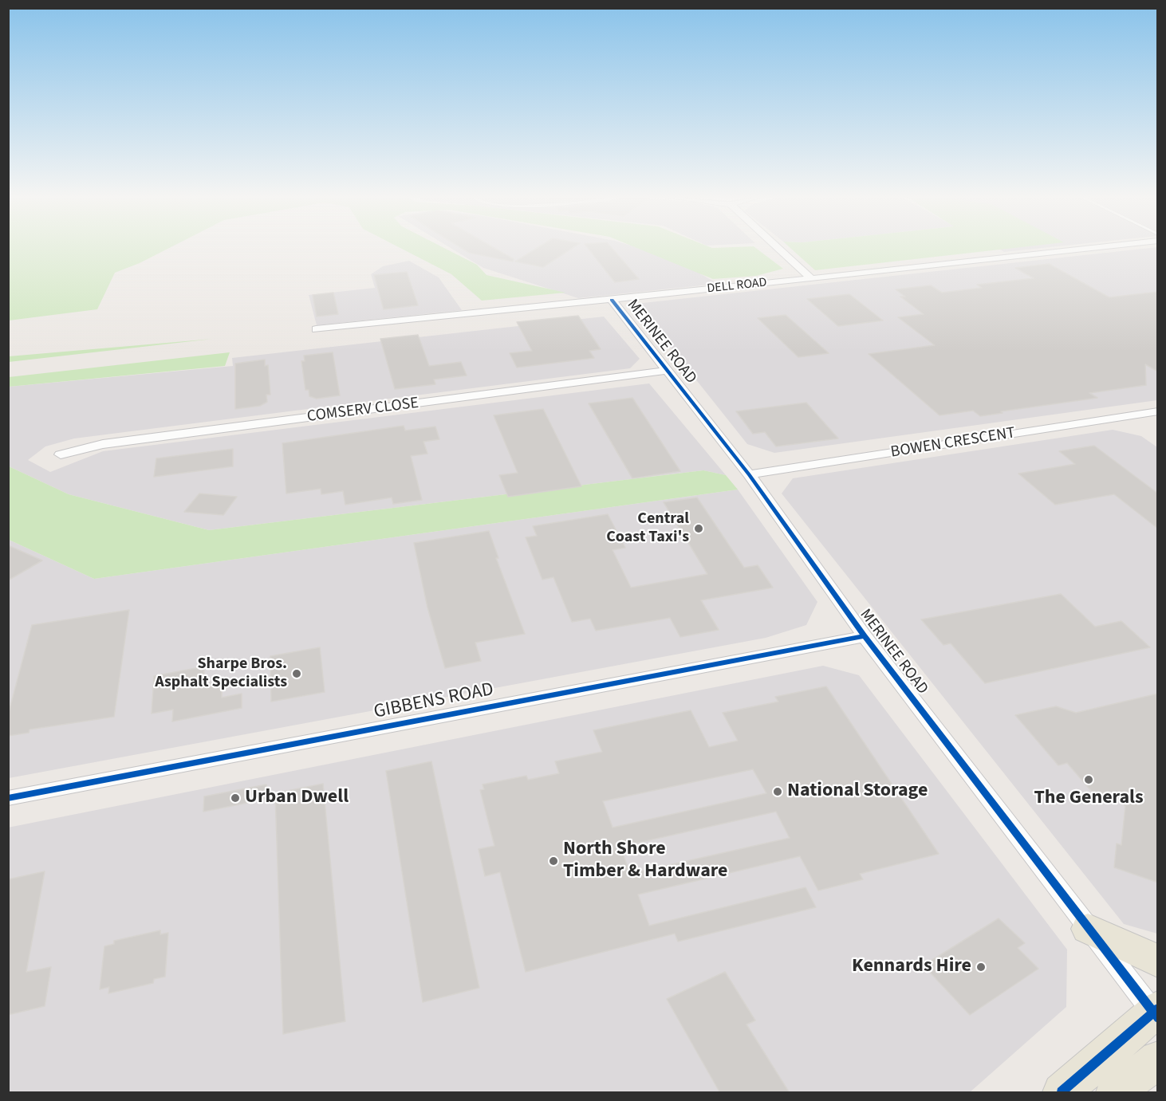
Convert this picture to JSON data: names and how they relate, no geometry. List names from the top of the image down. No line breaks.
{"streets":{"street":["DELL ROAD","MERINEE ROAD","COMSERV CLOSE","BOWEN CRESCENT","GIBBENS ROAD"]},"crossings":[["DELL ROAD","MERINEE ROAD"],["MERINEE ROAD","COMSERV CLOSE"],["MERINEE ROAD","BOWEN CRESCENT"],["MERINEE ROAD","GIBBENS ROAD"]],"places":["Central Coast Taxi's","Sharpe Bros. Asphalt Specialists","The Generals","National Storage","Urban Dwell","North Shore Timber & Hardware","Kennards Hire"]}
